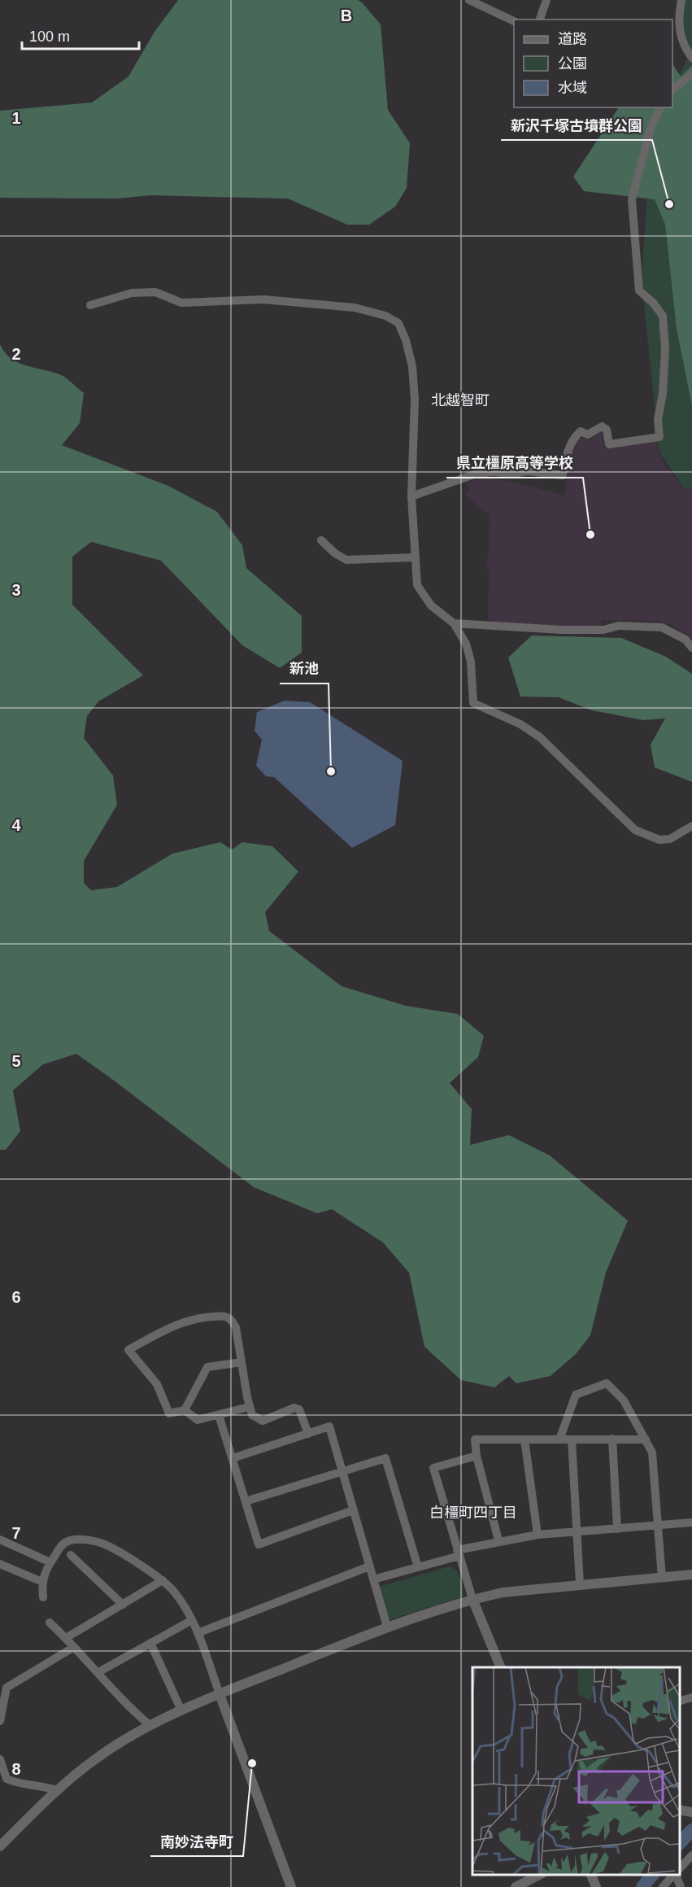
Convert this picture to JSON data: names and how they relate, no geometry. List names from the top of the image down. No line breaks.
{"districts":["北越智町","白橿町四丁目"],"places":["新沢千塚古墳群公園","県立橿原高等学校","新池","南妙法寺町"],"legend":["道路","公園","水域"],"scale_bar":"100 m","grid":{"columns":["B"],"rows":["1","2","3","4","5","6","7","8"]}}
